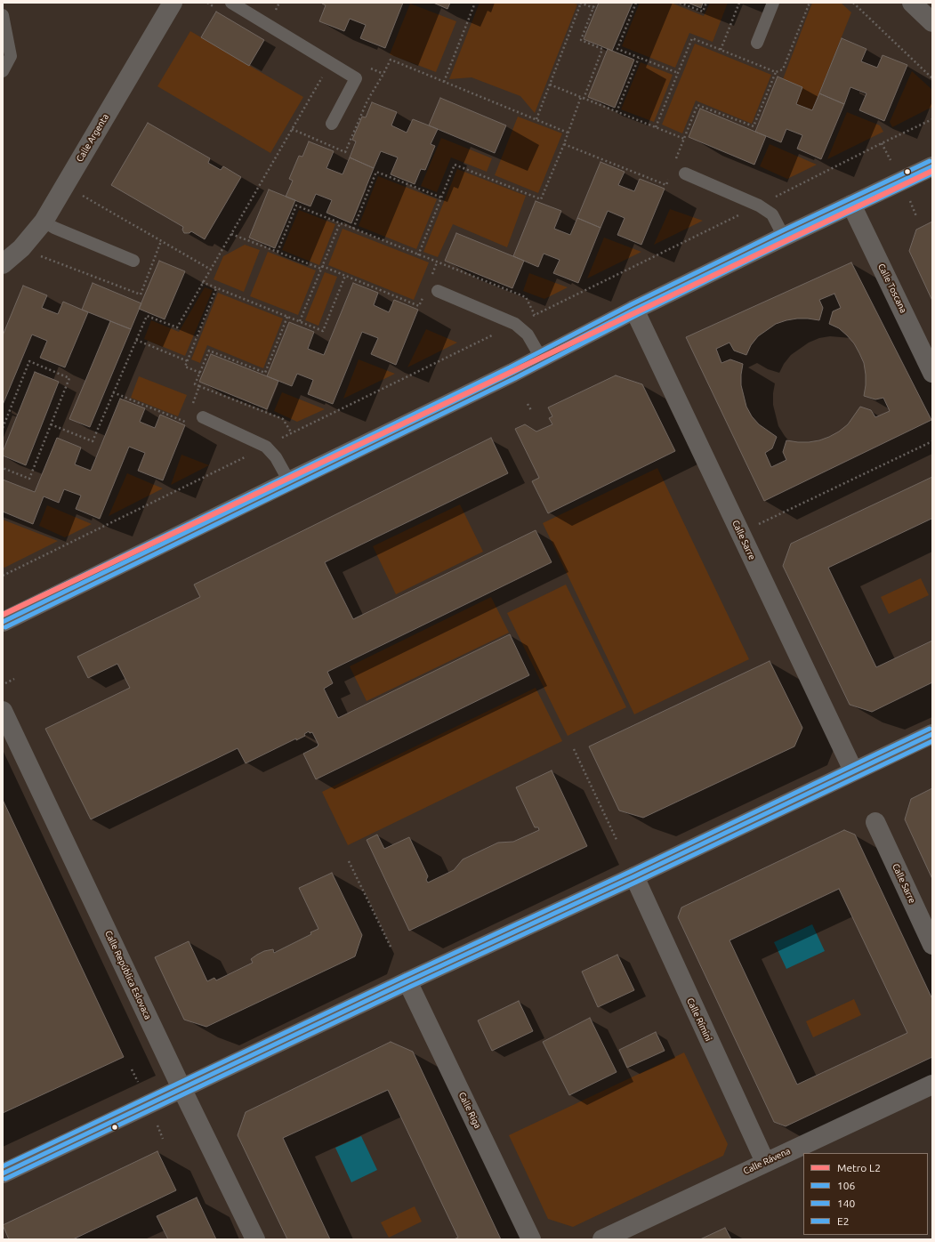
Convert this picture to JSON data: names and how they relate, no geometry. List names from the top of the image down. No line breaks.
{"streets":{"street":["Calle Argenta","Calle Toscana","Calle Sarre","Calle República Eslovaca","Calle Rímini","Calle Riga","Calle Rávena"]},"crossings":[["Calle Rímini","Calle Rávena"]],"lines":["transit line E2","transit line 106","metro line L2","transit line 140"],"legend":["Metro L2","106","140","E2"]}
